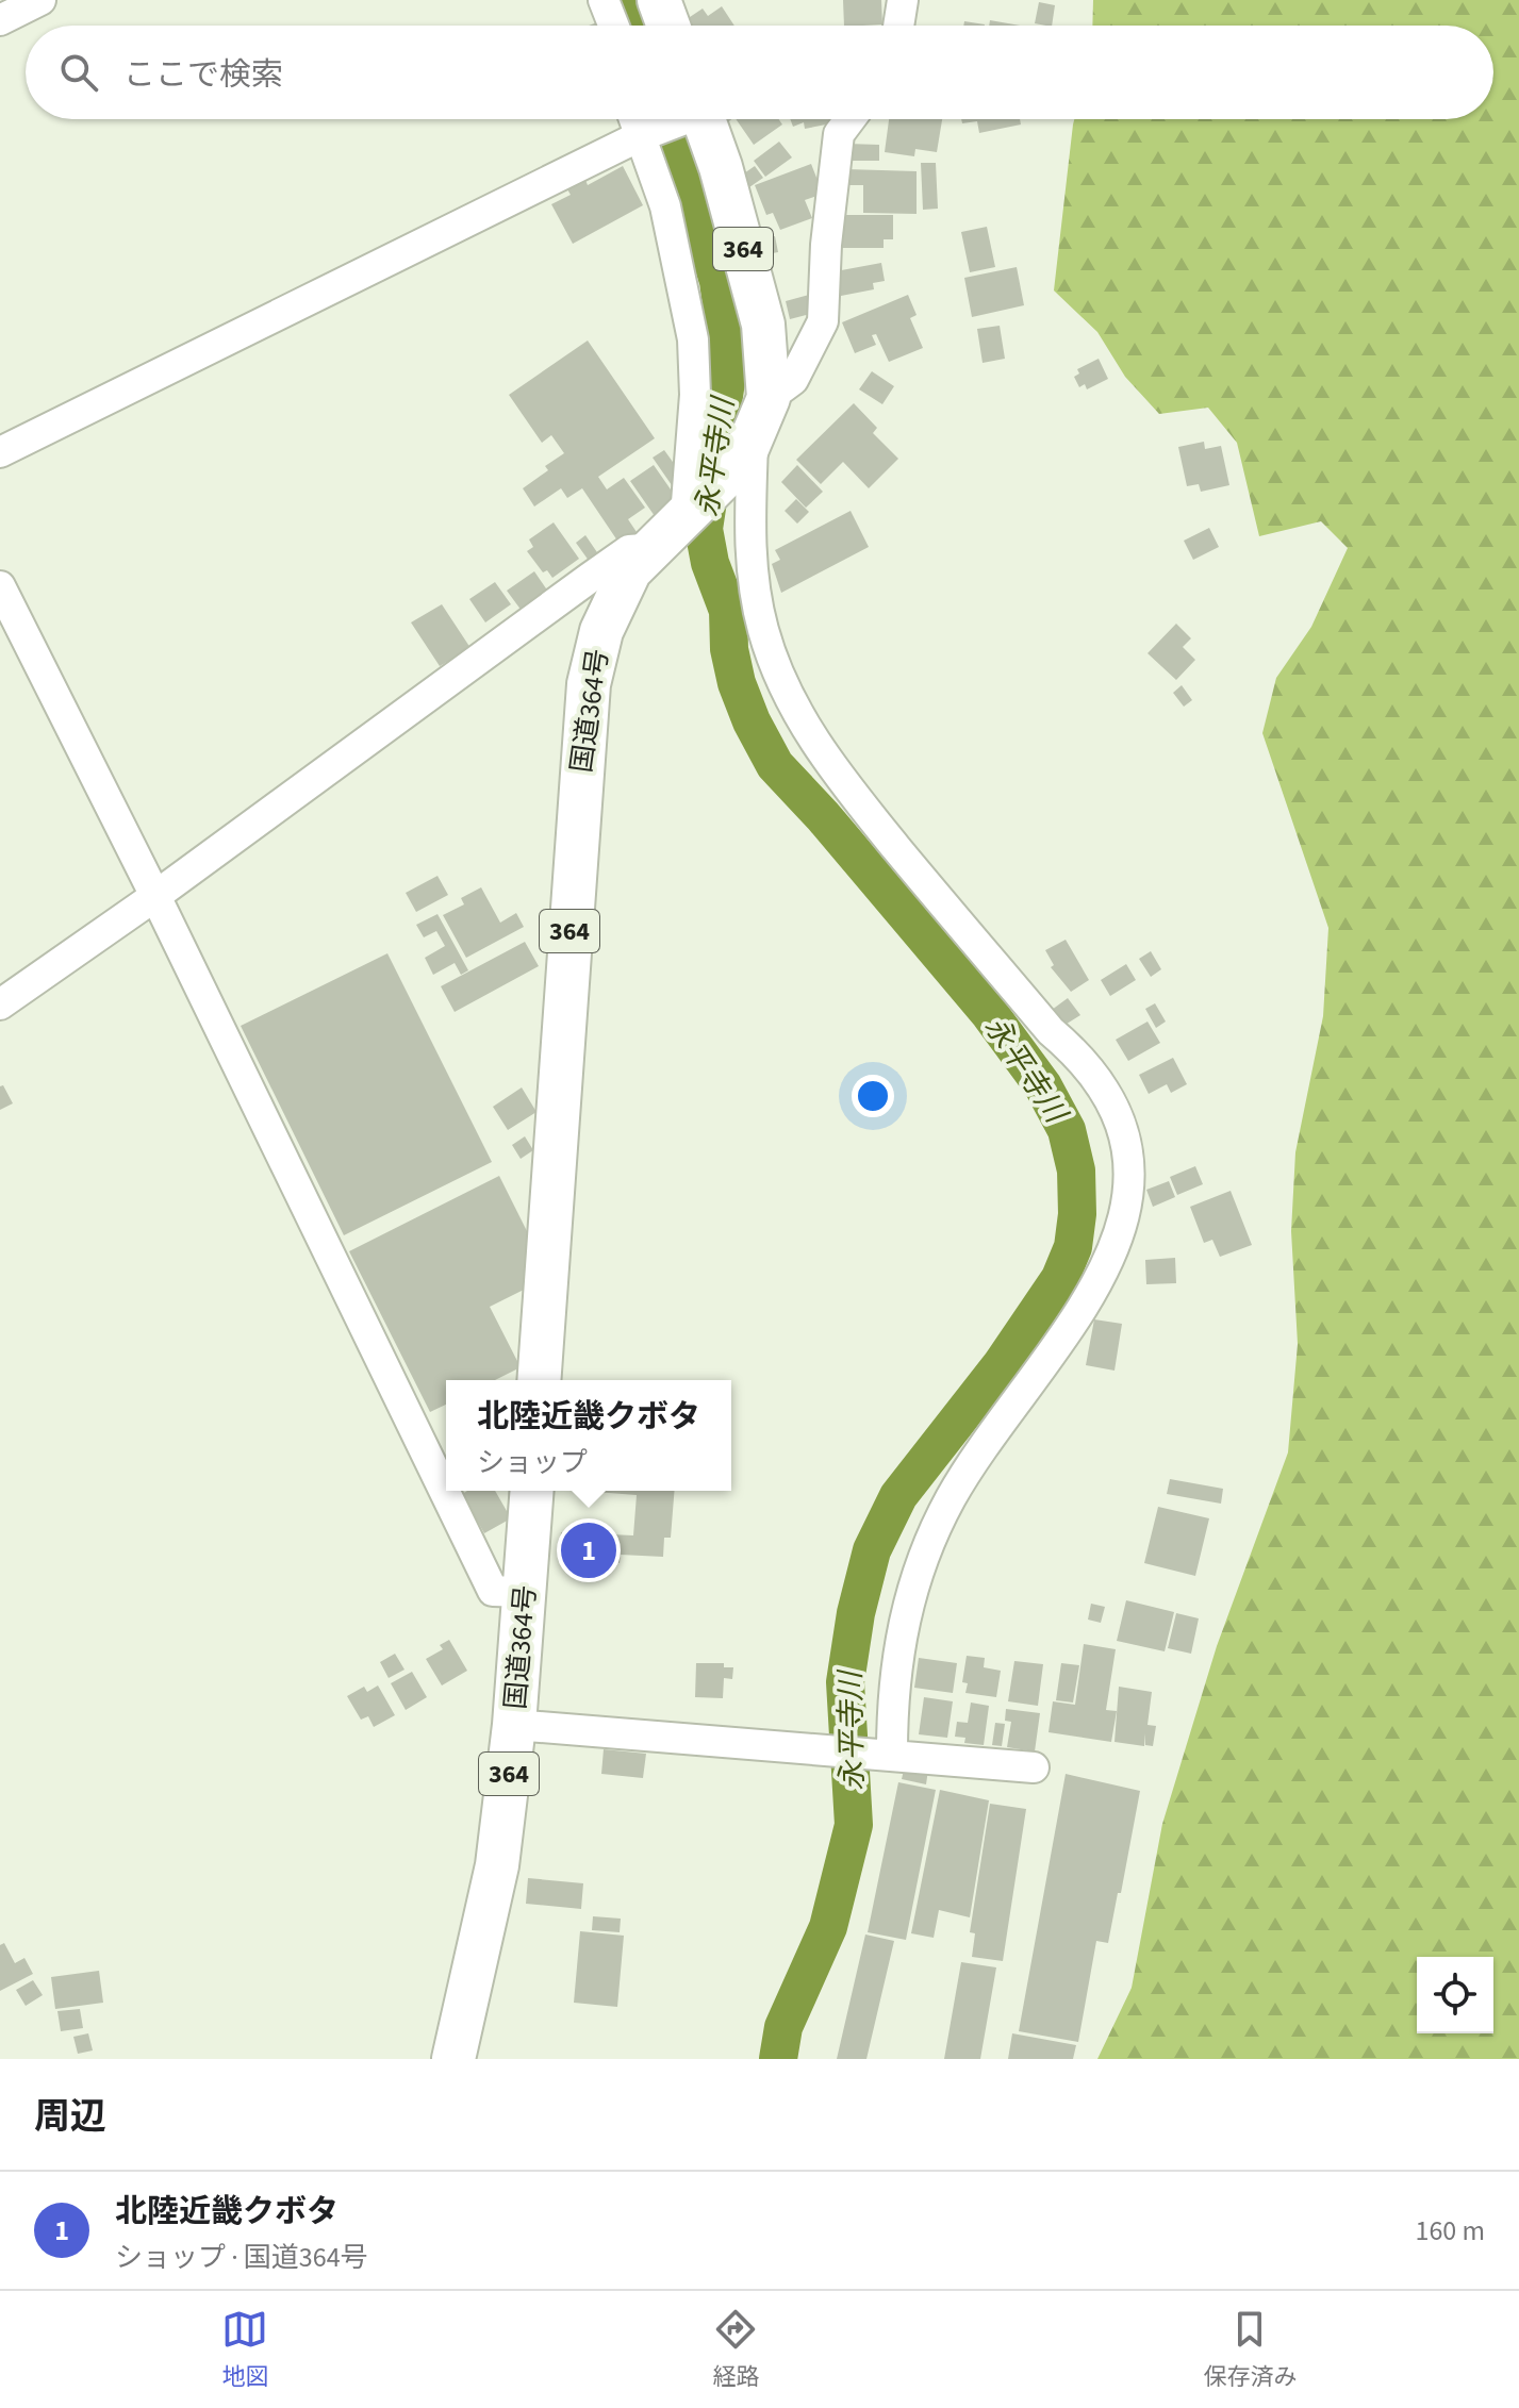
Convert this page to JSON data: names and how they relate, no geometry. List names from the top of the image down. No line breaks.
{"streets":{"highway":["364","国道364号"]},"water":["永平寺川"],"page":{"search":"ここで検索","popup":["北陸近畿クボタ","ショップ"],"pins":"1","heading":"周辺","list":[{"mark":"1","name":"北陸近畿クボタ","note":"ショップ · 国道364号","value":"160 m"}],"nav":["地図","経路","保存済み"]}}
